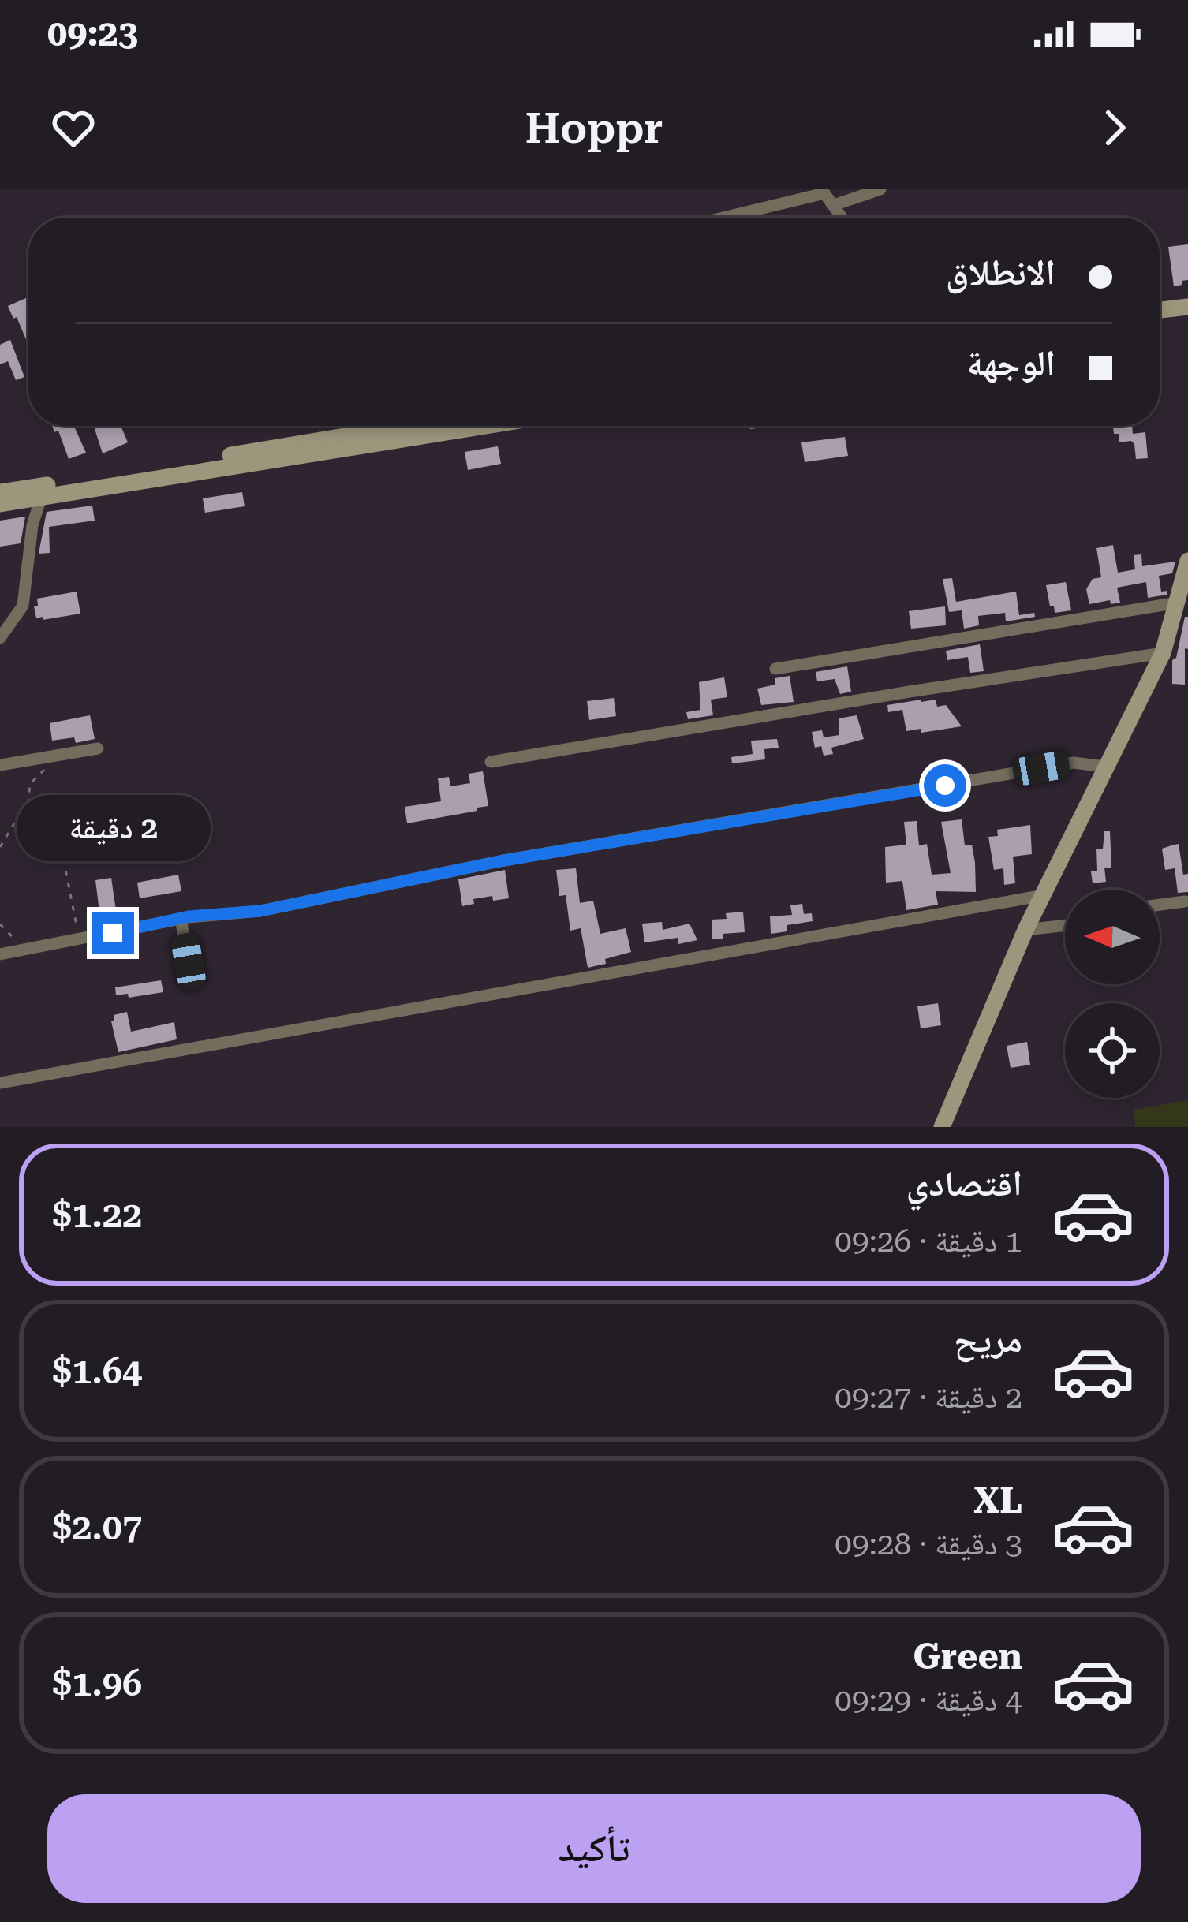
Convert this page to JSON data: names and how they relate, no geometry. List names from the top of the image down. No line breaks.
{"north":"left","page":{"status":"09:23","header":"Hoppr","banner":["الانطلاق","الوجهة"],"bubble":"2 دقيقة","list":[{"name":"اقتصادي","note":"1 دقيقة · 09:26","value":"$1.22"},{"name":"مريح","note":"2 دقيقة · 09:27","value":"$1.64"},{"name":"XL","note":"3 دقيقة · 09:28","value":"$2.07"},{"name":"Green","note":"4 دقيقة · 09:29","value":"$1.96"}],"buttons":"تأكيد"}}
